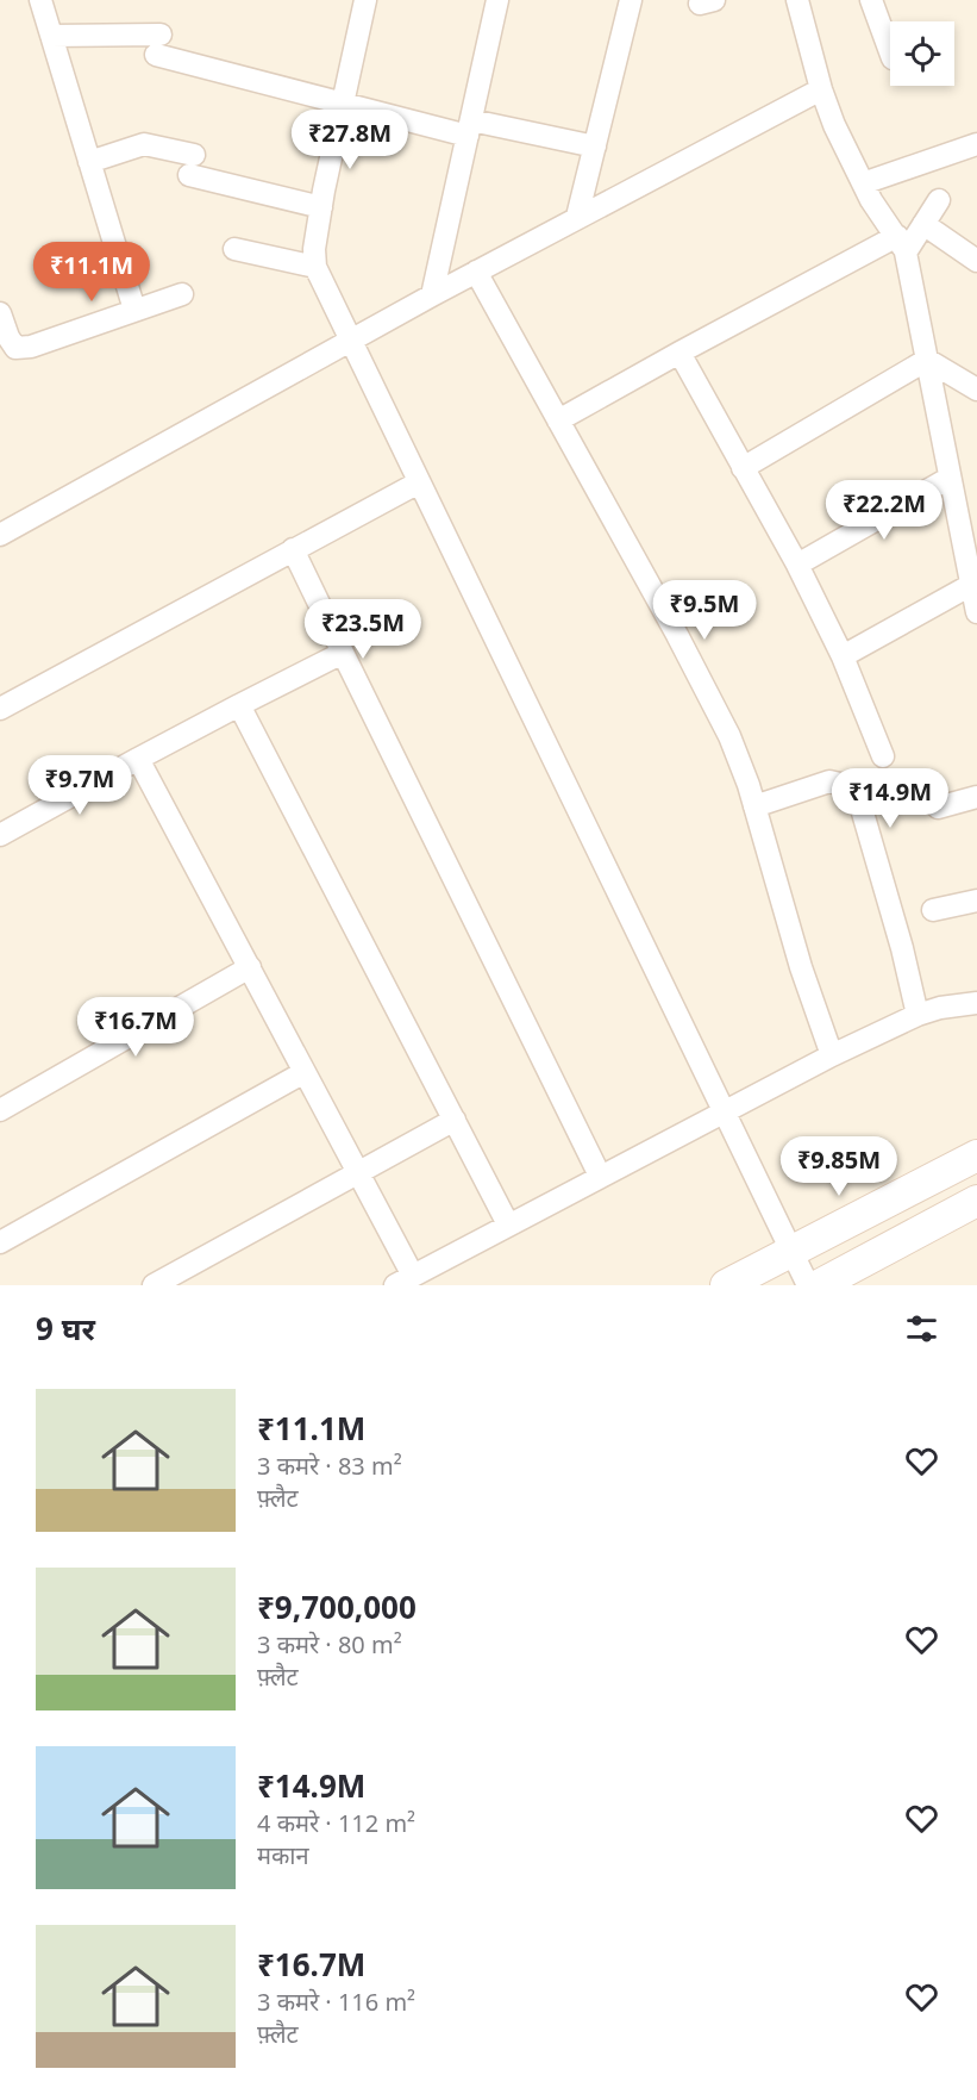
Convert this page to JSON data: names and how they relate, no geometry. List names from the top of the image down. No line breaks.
{"page":{"price":["₹27.8M","₹11.1M","₹22.2M","₹9.5M","₹23.5M","₹9.7M","₹14.9M","₹16.7M","₹9.85M"],"heading":"9 घर","list":[{"name":"₹11.1M","note":"3 कमरे · 83 m² · फ़्लैट"},{"name":"₹9,700,000","note":"3 कमरे · 80 m² · फ़्लैट"},{"name":"₹14.9M","note":"4 कमरे · 112 m² · मकान"},{"name":"₹16.7M","note":"3 कमरे · 116 m² · फ़्लैट"}]}}
